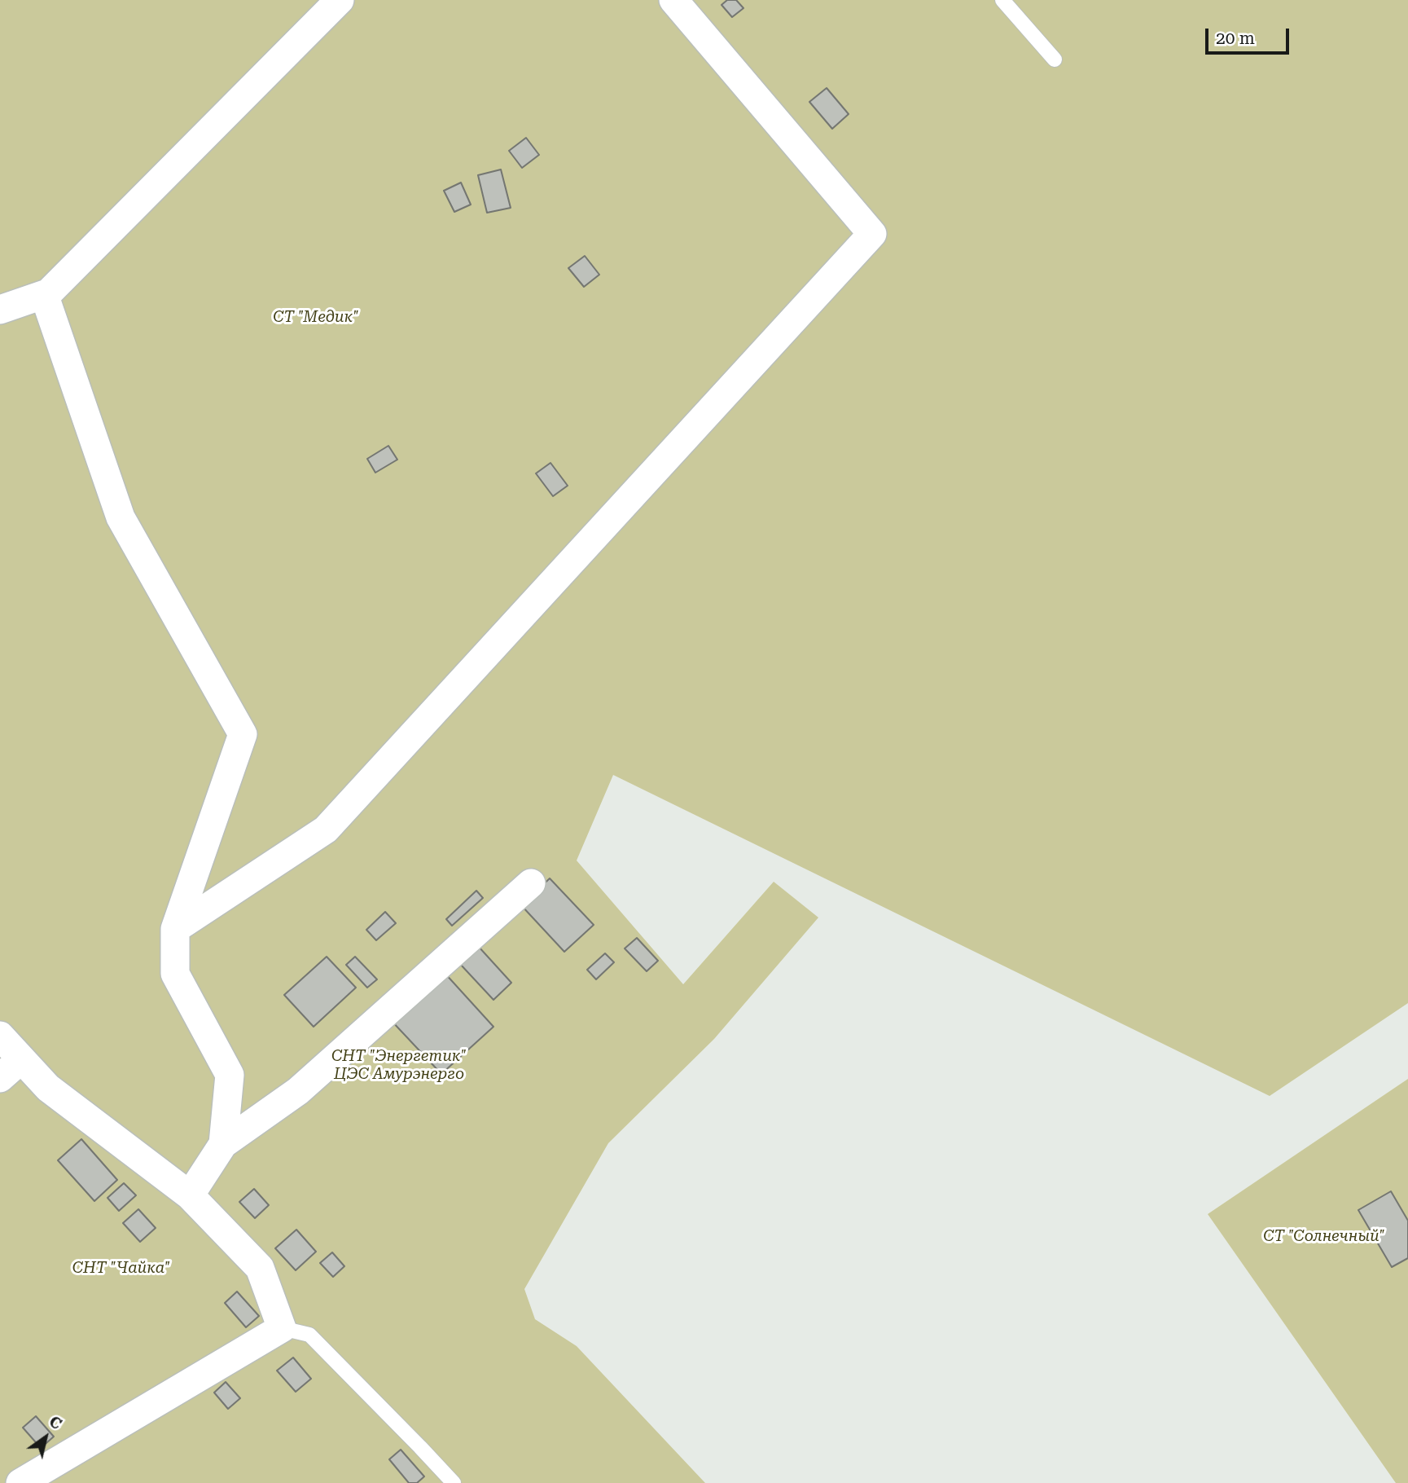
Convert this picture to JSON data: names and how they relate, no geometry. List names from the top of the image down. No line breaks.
{"parks":["СТ \"Медик\"","СНТ \"Энергетик\" ЦЭС Амурэнерго","СТ \"Солнечный\"","СНТ \"Чайка\""],"scale_bar":"20 m","north":"top right"}
